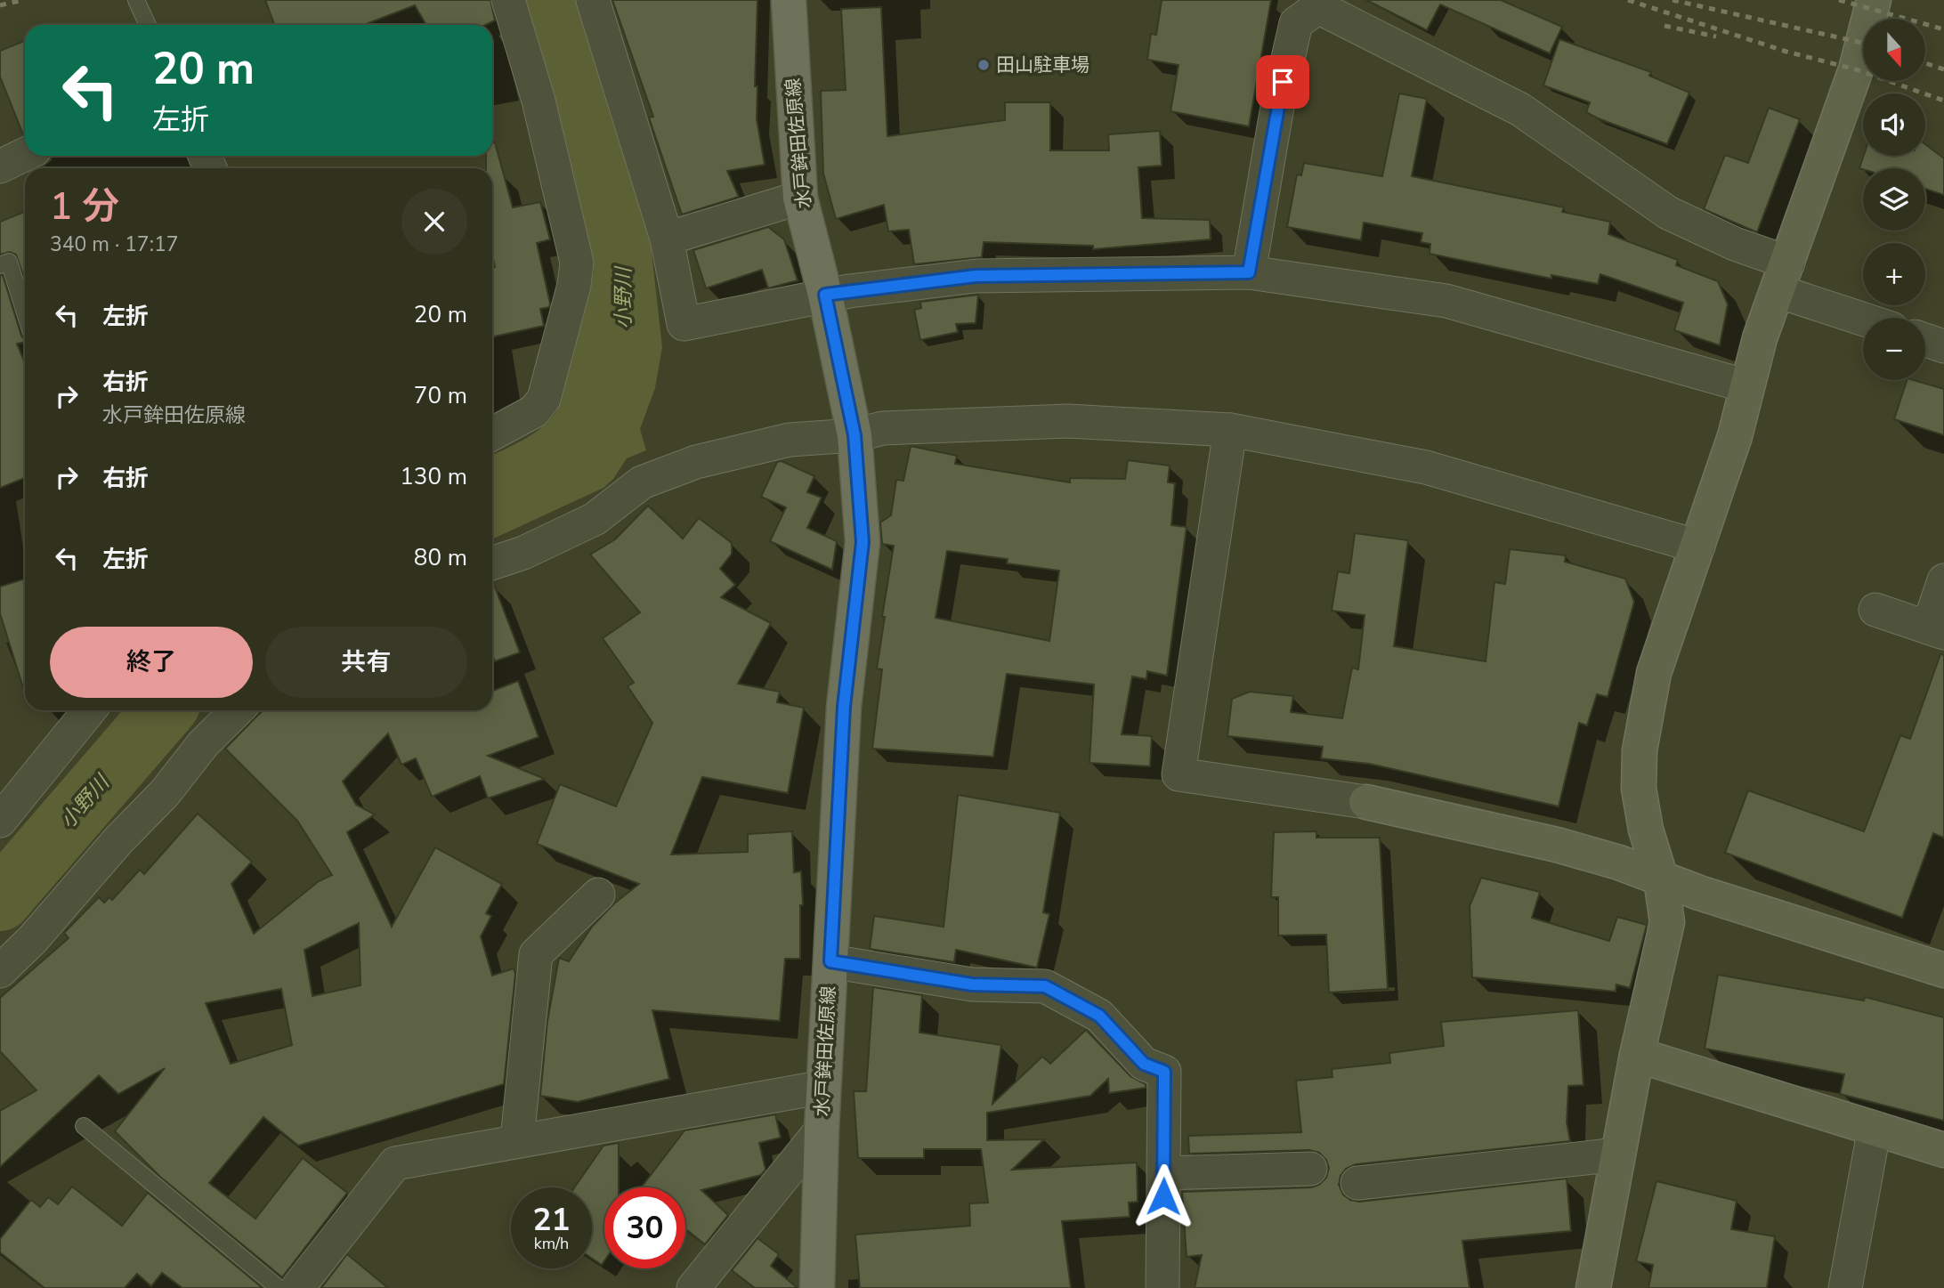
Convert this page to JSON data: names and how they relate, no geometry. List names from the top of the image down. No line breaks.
{"streets":{"main road":["水戸鉾田佐原線"]},"water":["小野川"],"places":["田山駐車場"],"north":"bottom","page":{"map_buttons":["+","−"],"turn":["20 m","左折"],"heading":["1 分","340 m · 17:17"],"list":[{"name":"左折","value":"20 m"},{"name":"右折","note":"水戸鉾田佐原線","value":"70 m"},{"name":"右折","value":"130 m"},{"name":"左折","value":"80 m"}],"buttons":["終了","共有"],"speed":"21 km/h","limit":"30"}}
